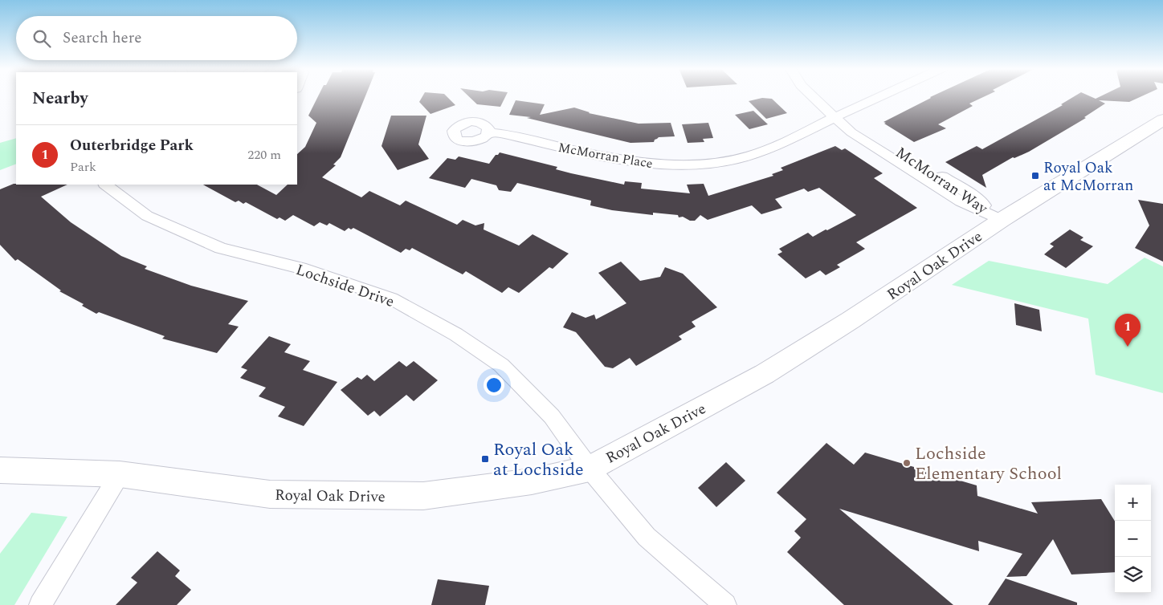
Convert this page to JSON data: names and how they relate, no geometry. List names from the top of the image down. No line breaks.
{"streets":{"main road":["Royal Oak Drive"],"street":["McMorran Place","McMorran Way","Lochside Drive"]},"crossings":[["McMorran Place","McMorran Way"],["McMorran Way","Royal Oak Drive"],["Royal Oak Drive","Lochside Drive"]],"places":{"transit":["Royal Oak at McMorran","Royal Oak at Lochside"],"other":["Lochside Elementary School"]},"page":{"search":"Search here","heading":"Nearby","list":[{"mark":"1","name":"Outerbridge Park","note":"Park","value":"220 m"}],"pins":"1","map_buttons":["+","−"]}}
